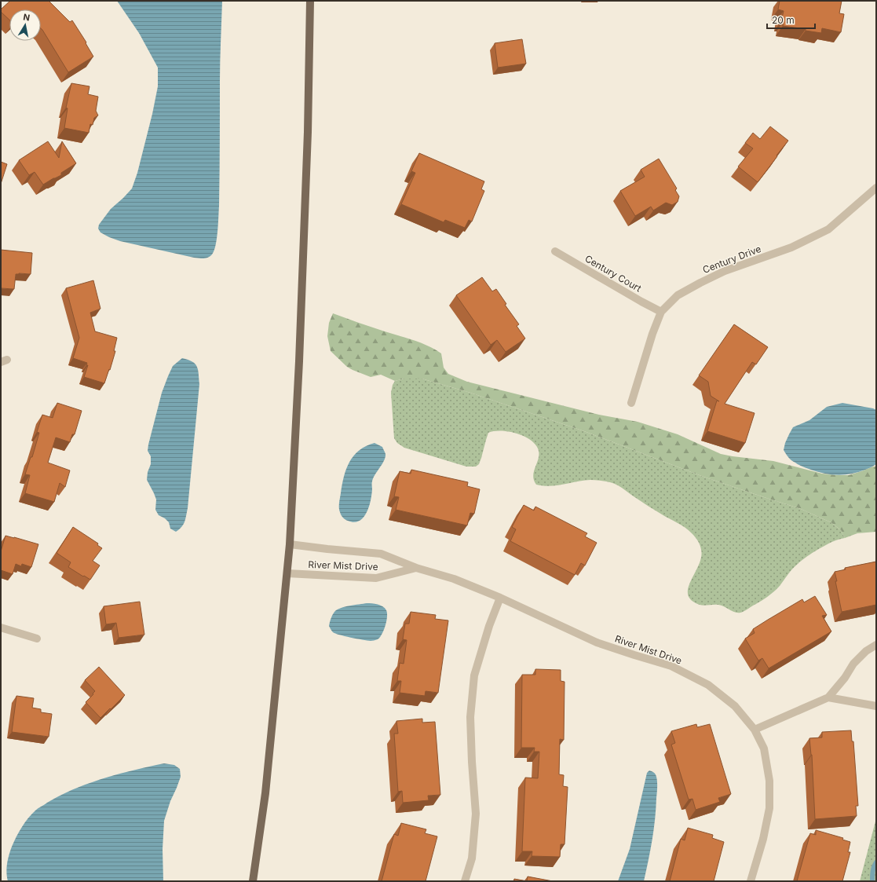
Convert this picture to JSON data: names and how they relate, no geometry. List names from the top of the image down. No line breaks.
{"streets":{"street":["Century Drive","Century Court","River Mist Drive"]},"crossings":[["Century Drive","Century Court"]],"scale_bar":"20 m","north":"top"}
